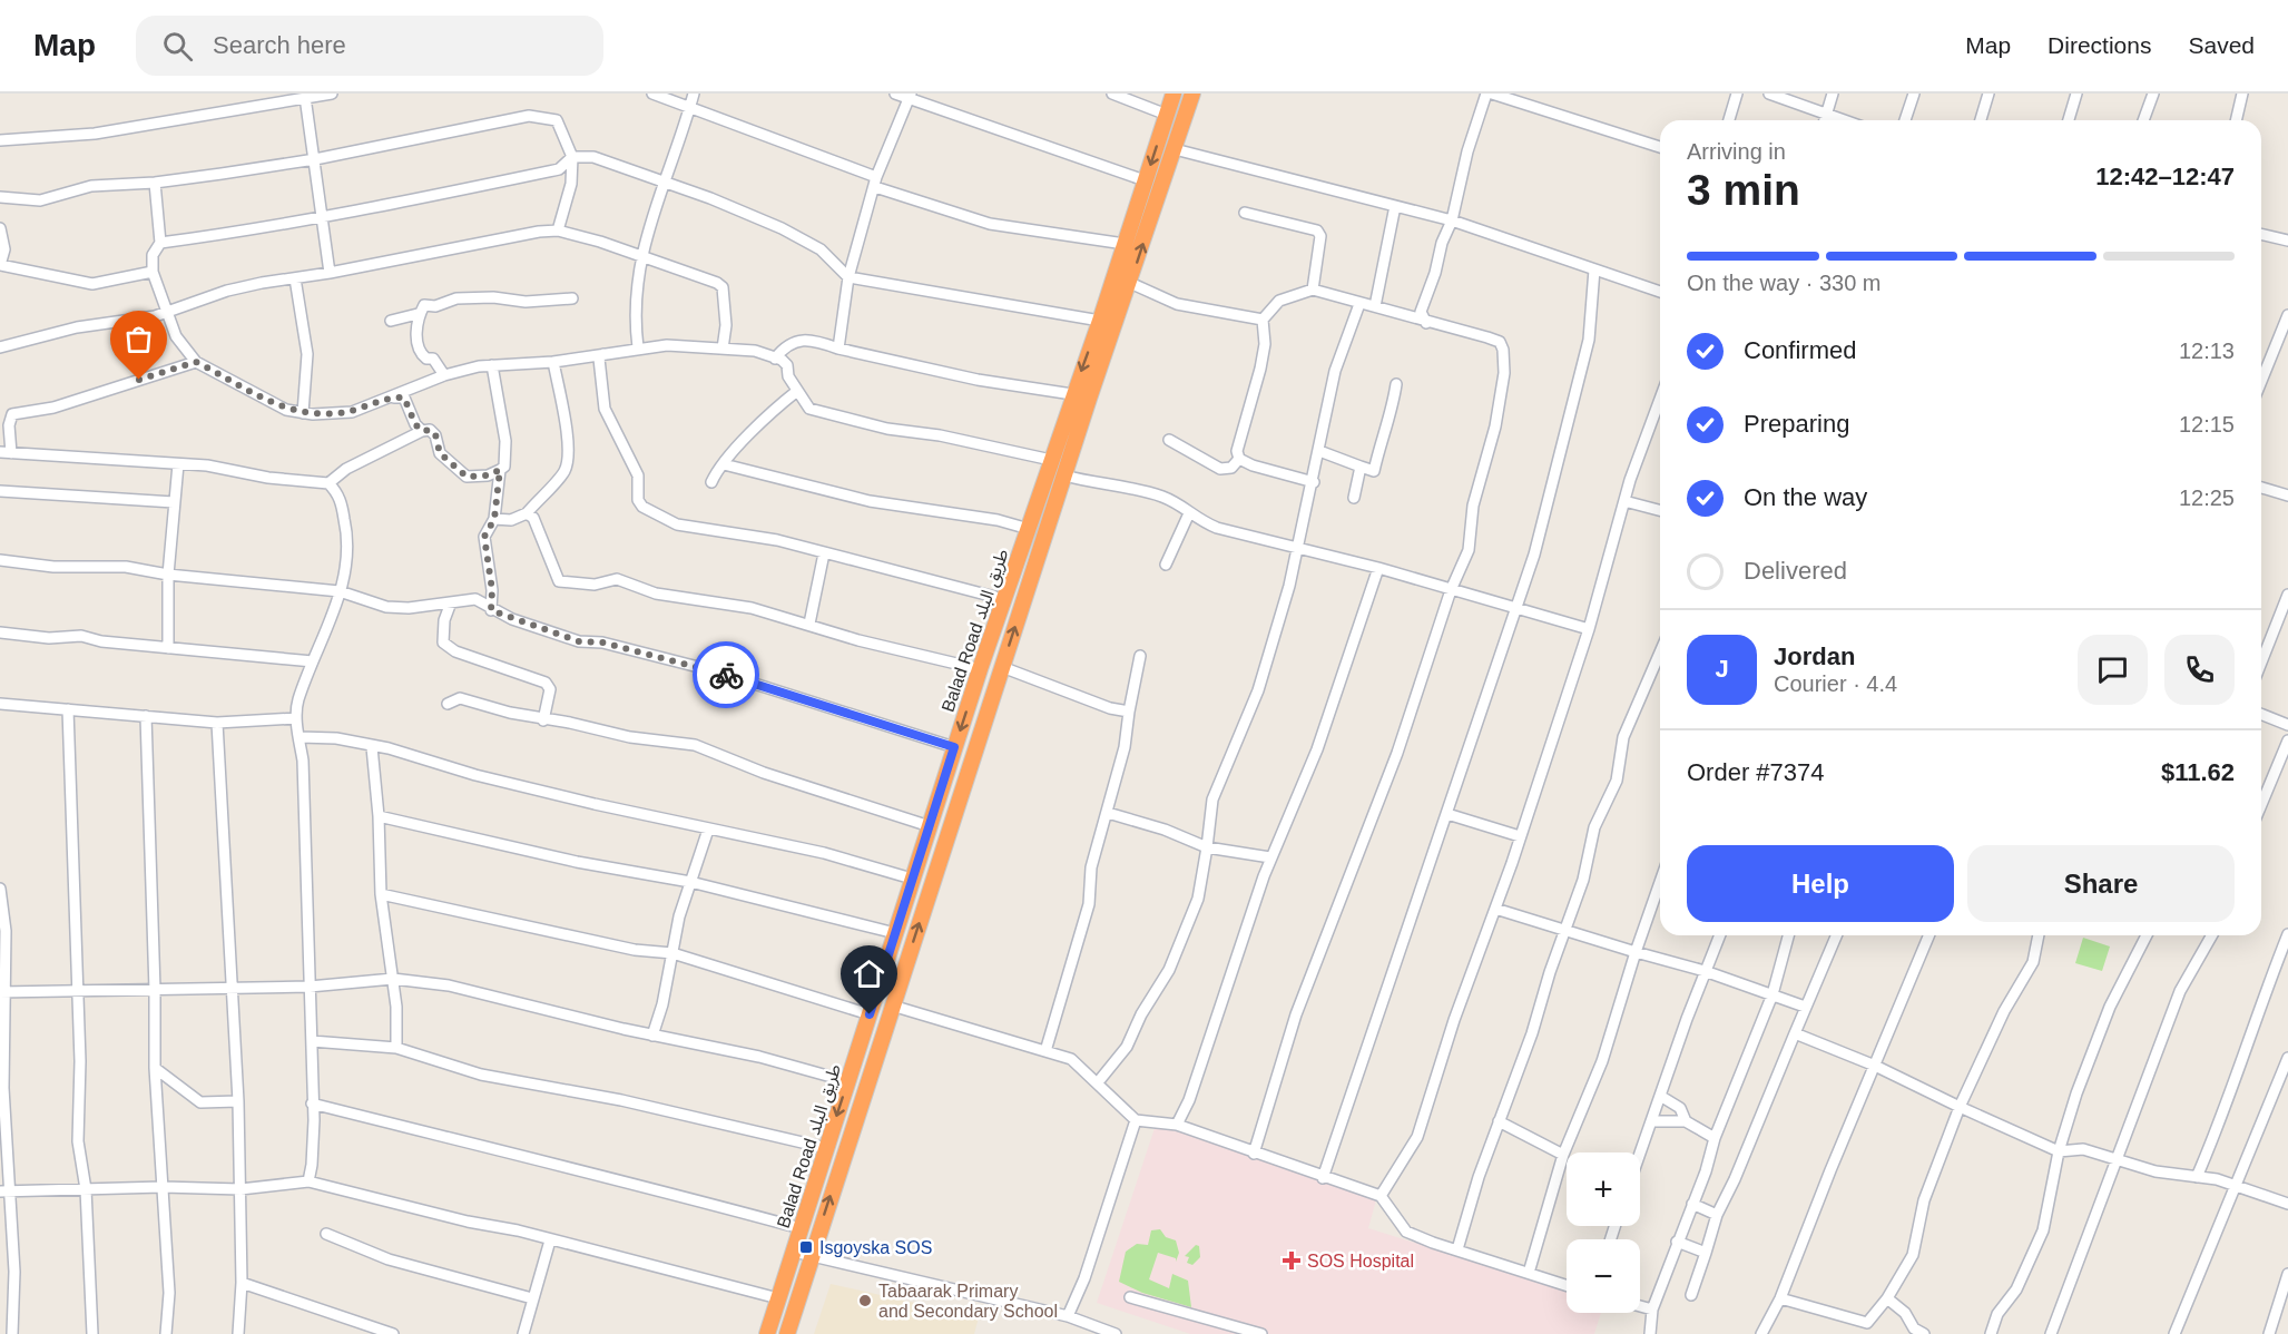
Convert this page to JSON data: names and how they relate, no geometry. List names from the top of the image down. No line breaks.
{"streets":{"highway":["Balad Road طريق البلد"]},"places":{"transit":["Isgoyska SOS"],"health":["SOS Hospital"],"other":["Tabaarak Primary and Secondary School"]},"page":{"header":"Map","search":"Search here","nav":["Map","Directions","Saved"],"heading":["3 min","Arriving in","12:42–12:47"],"panel":["Jordan","Courier · 4.4","Order #7374","$11.62"],"bar":"On the way · 330 m","list":[["Confirmed","12:13"],["Preparing","12:15"],["On the way","12:25"],"Delivered"],"round":"J","buttons":["Help","Share"],"map_buttons":["+","−"]}}
